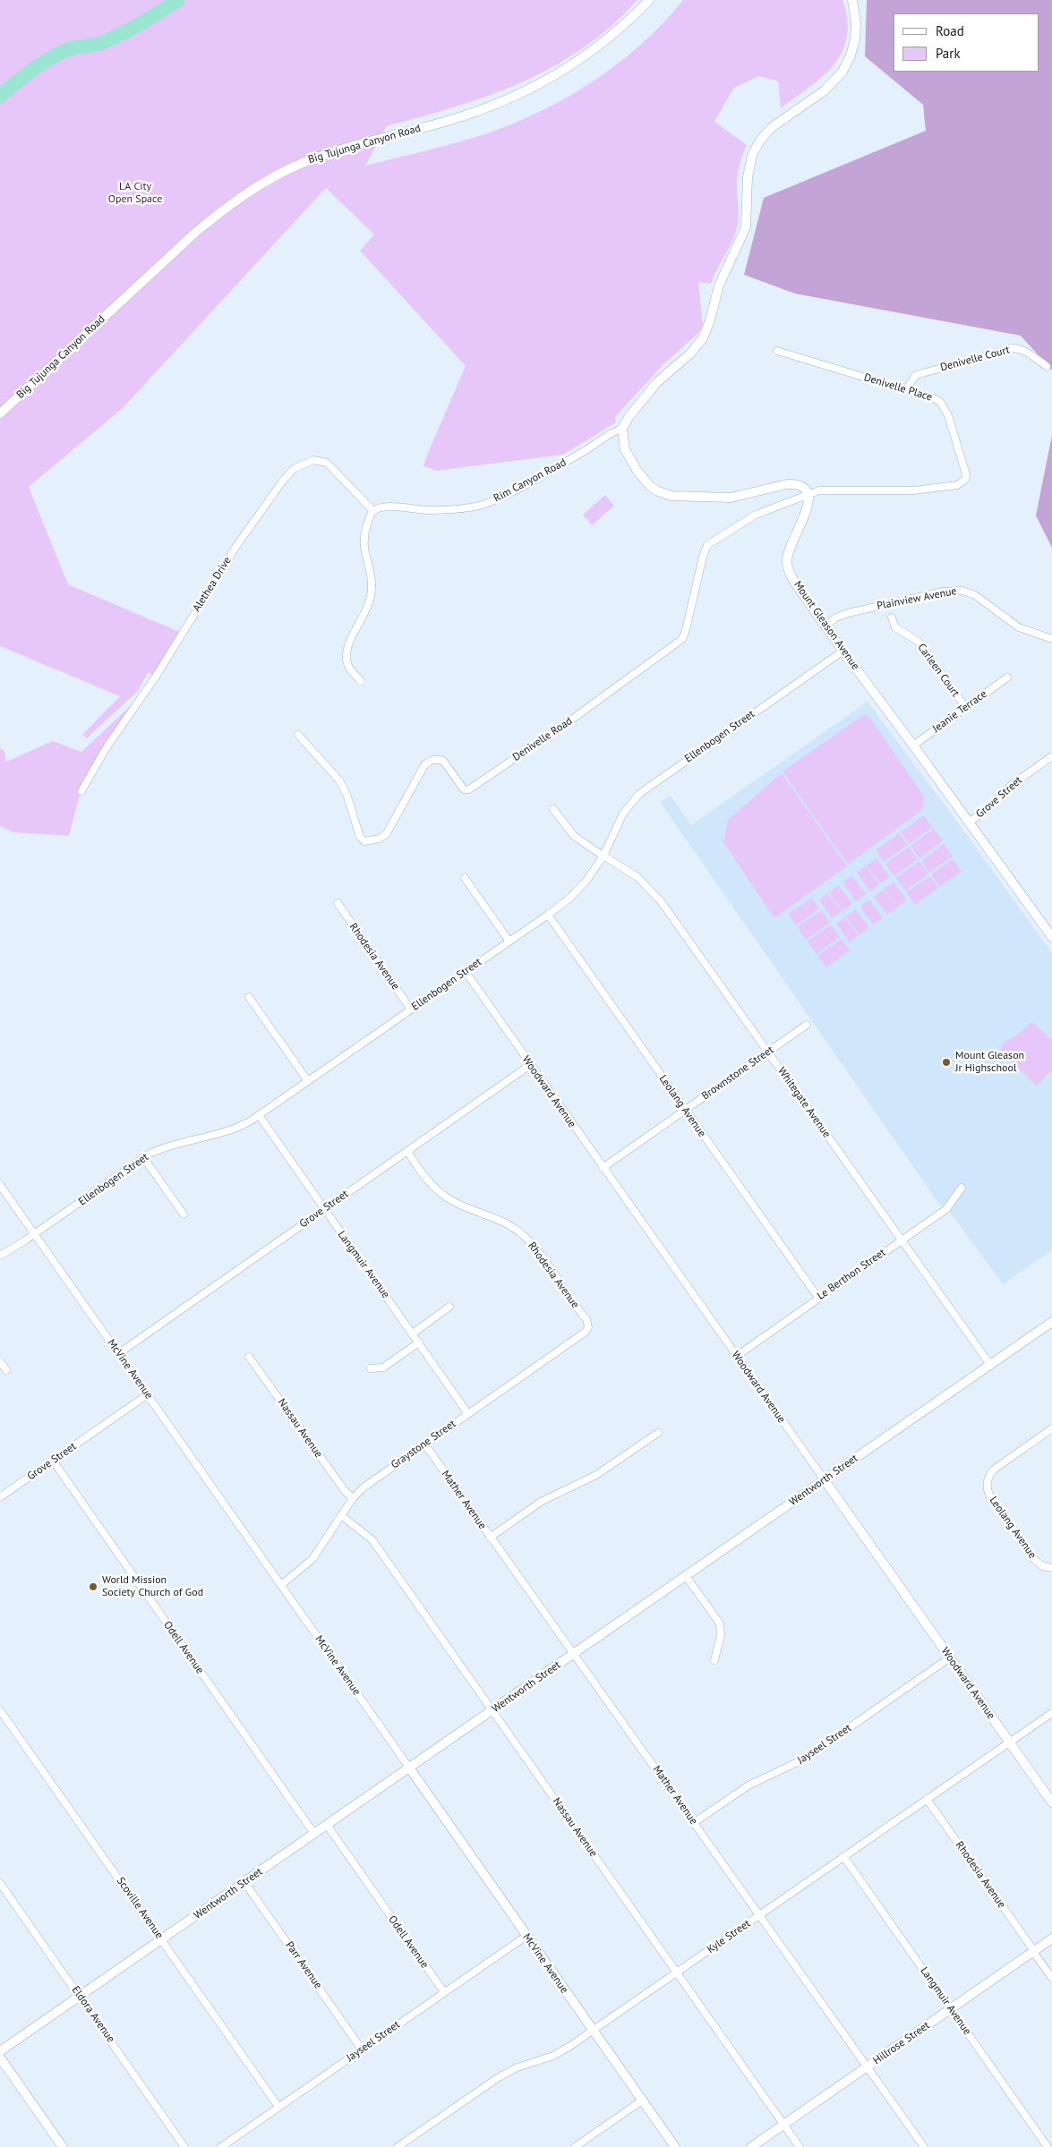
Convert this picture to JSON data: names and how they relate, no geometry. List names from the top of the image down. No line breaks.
{"streets":{"street":["Big Tujunga Canyon Road","Denivelle Court","Denivelle Place","Rim Canyon Road","Alethea Drive","Plainview Avenue","Mount Gleason Avenue","Carleen Court","Jeanie Terrace","Ellenbogen Street","Denivelle Road","Grove Street","Rhodesia Avenue","Brownstone Street","Woodward Avenue","Whitegate Avenue","Leolang Avenue","Langmuir Avenue","Le Berthon Street","McVine Avenue","Nassau Avenue","Graystone Street","Wentworth Street","Mather Avenue","Odell Avenue","Jayseel Street","Scoville Avenue","Kyle Street","Parr Avenue","Eldora Avenue","Hillrose Street"]},"crossings":[["Denivelle Court","Denivelle Place"],["Denivelle Place","Mount Gleason Avenue"],["Denivelle Place","Denivelle Road"],["Rim Canyon Road","Alethea Drive"],["Plainview Avenue","Mount Gleason Avenue"],["Mount Gleason Avenue","Jeanie Terrace"],["Mount Gleason Avenue","Ellenbogen Street"],["Mount Gleason Avenue","Denivelle Road"],["Mount Gleason Avenue","Grove Street"],["Carleen Court","Jeanie Terrace"],["Ellenbogen Street","Rhodesia Avenue"],["Ellenbogen Street","Woodward Avenue"],["Ellenbogen Street","Whitegate Avenue"],["Ellenbogen Street","Leolang Avenue"],["Ellenbogen Street","Langmuir Avenue"],["Ellenbogen Street","McVine Avenue"],["Grove Street","Rhodesia Avenue"],["Grove Street","Woodward Avenue"],["Grove Street","Langmuir Avenue"],["Grove Street","McVine Avenue"],["Grove Street","Odell Avenue"],["Rhodesia Avenue","Graystone Street"],["Rhodesia Avenue","Kyle Street"],["Rhodesia Avenue","Hillrose Street"],["Brownstone Street","Woodward Avenue"],["Brownstone Street","Whitegate Avenue"],["Brownstone Street","Leolang Avenue"],["Woodward Avenue","Le Berthon Street"],["Woodward Avenue","Wentworth Street"],["Woodward Avenue","Jayseel Street"],["Woodward Avenue","Kyle Street"],["Whitegate Avenue","Le Berthon Street"],["Whitegate Avenue","Wentworth Street"],["Leolang Avenue","Le Berthon Street"],["Langmuir Avenue","Graystone Street"],["Langmuir Avenue","Kyle Street"],["Langmuir Avenue","Hillrose Street"],["McVine Avenue","Graystone Street"],["McVine Avenue","Wentworth Street"],["McVine Avenue","Jayseel Street"],["McVine Avenue","Kyle Street"],["Nassau Avenue","Graystone Street"],["Nassau Avenue","Wentworth Street"],["Nassau Avenue","Kyle Street"],["Nassau Avenue","Hillrose Street"],["Graystone Street","Mather Avenue"],["Wentworth Street","Mather Avenue"],["Wentworth Street","Odell Avenue"],["Wentworth Street","Scoville Avenue"],["Wentworth Street","Parr Avenue"],["Wentworth Street","Eldora Avenue"],["Mather Avenue","Jayseel Street"],["Mather Avenue","Kyle Street"],["Mather Avenue","Hillrose Street"],["Odell Avenue","Jayseel Street"],["Jayseel Street","Scoville Avenue"],["Jayseel Street","Parr Avenue"]],"parks":["LA City Open Space"],"places":["Mount Gleason Jr Highschool","World Mission Society Church of God"],"legend":["Road","Park"]}
